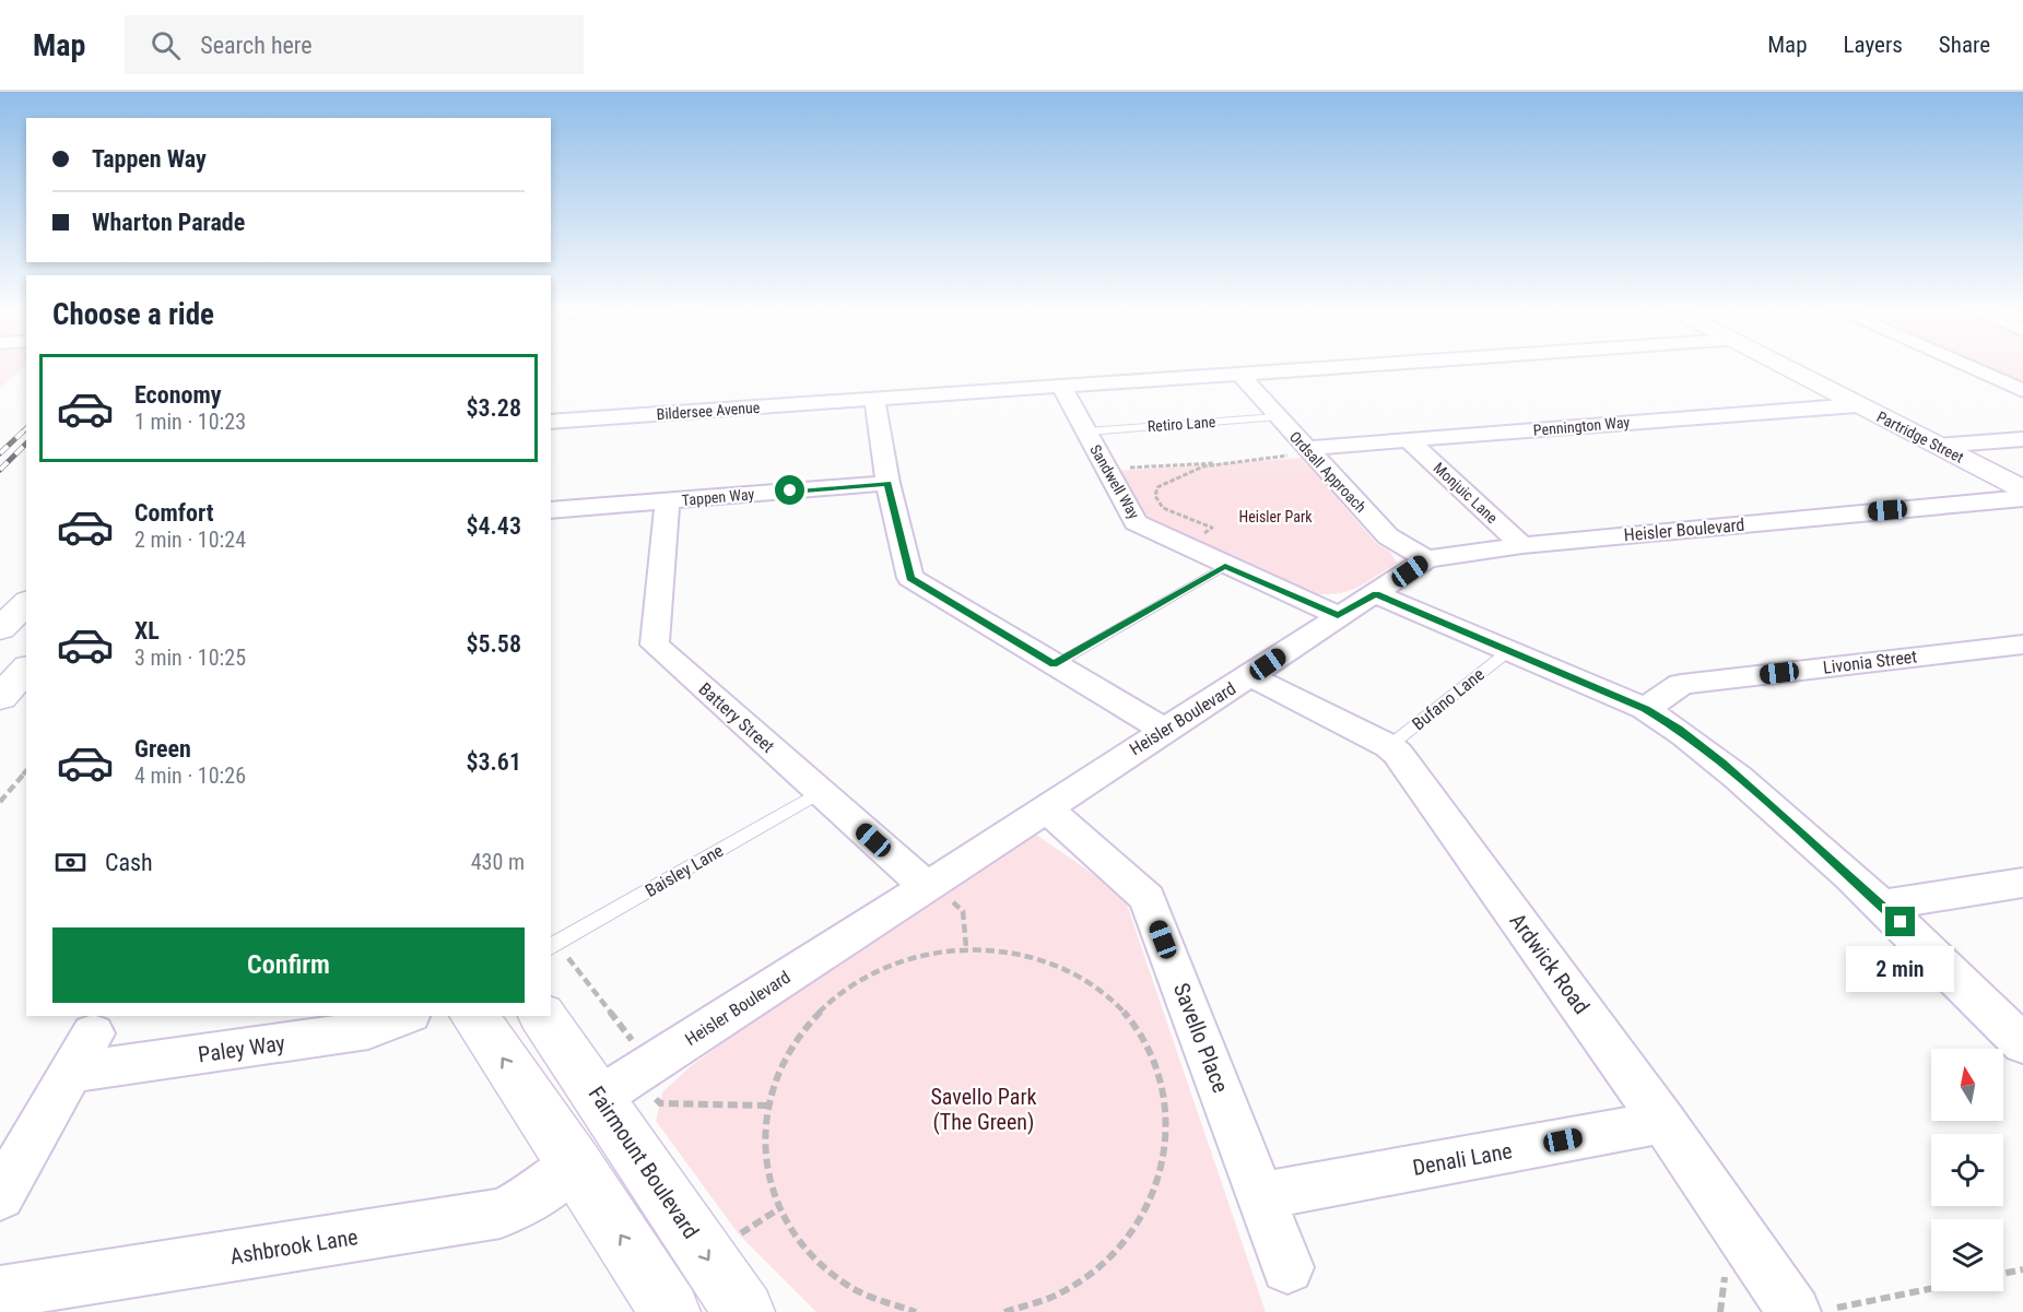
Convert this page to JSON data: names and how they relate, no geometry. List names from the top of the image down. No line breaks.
{"streets":{"street":["Bildersee Avenue","Pennington Way","Partridge Street","Ordsall Approach","Sandwell Way","Monjuic Lane","Tappen Way","Heisler Boulevard","Livonia Street","Battery Street","Ardwick Road","Savello Place","Paley Way","Denali Lane","Fairmount Boulevard","Ashbrook Lane"],"lane":["Retiro Lane","Bufano Lane","Baisley Lane"]},"crossings":[["Bildersee Avenue","Ordsall Approach"],["Bildersee Avenue","Sandwell Way"],["Retiro Lane","Ordsall Approach"],["Retiro Lane","Sandwell Way"],["Pennington Way","Partridge Street"],["Pennington Way","Ordsall Approach"],["Pennington Way","Monjuic Lane"],["Ordsall Approach","Heisler Boulevard"],["Sandwell Way","Heisler Boulevard"],["Monjuic Lane","Heisler Boulevard"],["Tappen Way","Battery Street"],["Heisler Boulevard","Battery Street"],["Heisler Boulevard","Ardwick Road"],["Heisler Boulevard","Savello Place"],["Heisler Boulevard","Fairmount Boulevard"],["Bufano Lane","Ardwick Road"],["Battery Street","Baisley Lane"],["Ardwick Road","Denali Lane"],["Savello Place","Denali Lane"]],"parks":["Heisler Park","Savello Park (The Green)"],"north":"top","page":{"header":"Map","search":"Search here","nav":["Map","Layers","Share"],"banner":["Tappen Way","Wharton Parade"],"heading":"Choose a ride","list":[{"name":"Economy","note":"1 min · 10:23","value":"$3.28"},{"name":"Comfort","note":"2 min · 10:24","value":"$4.43"},{"name":"XL","note":"3 min · 10:25","value":"$5.58"},{"name":"Green","note":"4 min · 10:26","value":"$3.61"}],"pay":["Cash","430 m"],"buttons":"Confirm","bubble":"2 min"}}
